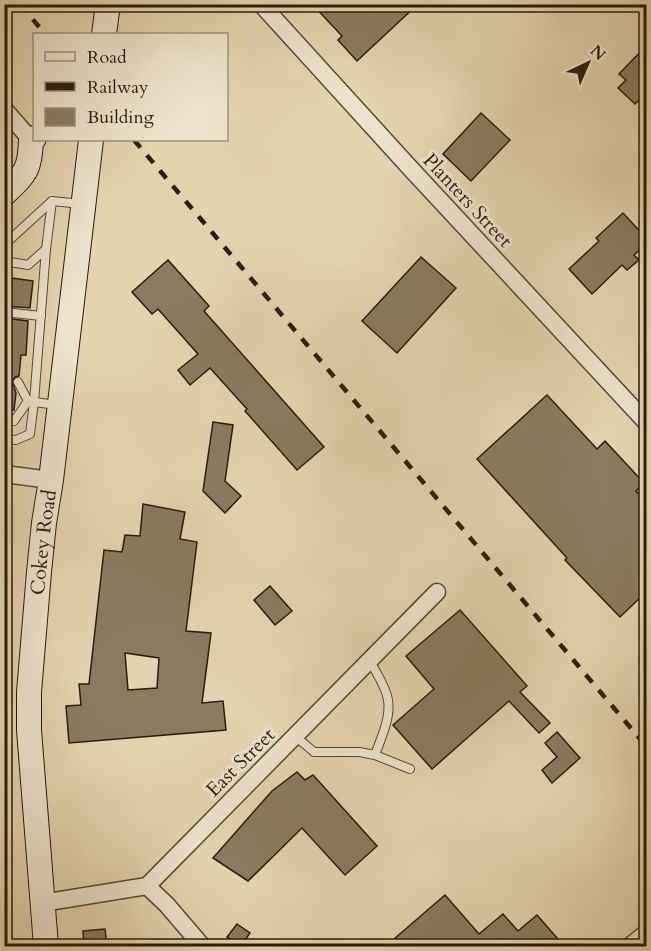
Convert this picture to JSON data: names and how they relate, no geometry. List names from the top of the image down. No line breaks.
{"streets":{"street":["Planters Street","Cokey Road","East Street"]},"legend":["Road","Railway","Building"],"north":"top right"}
